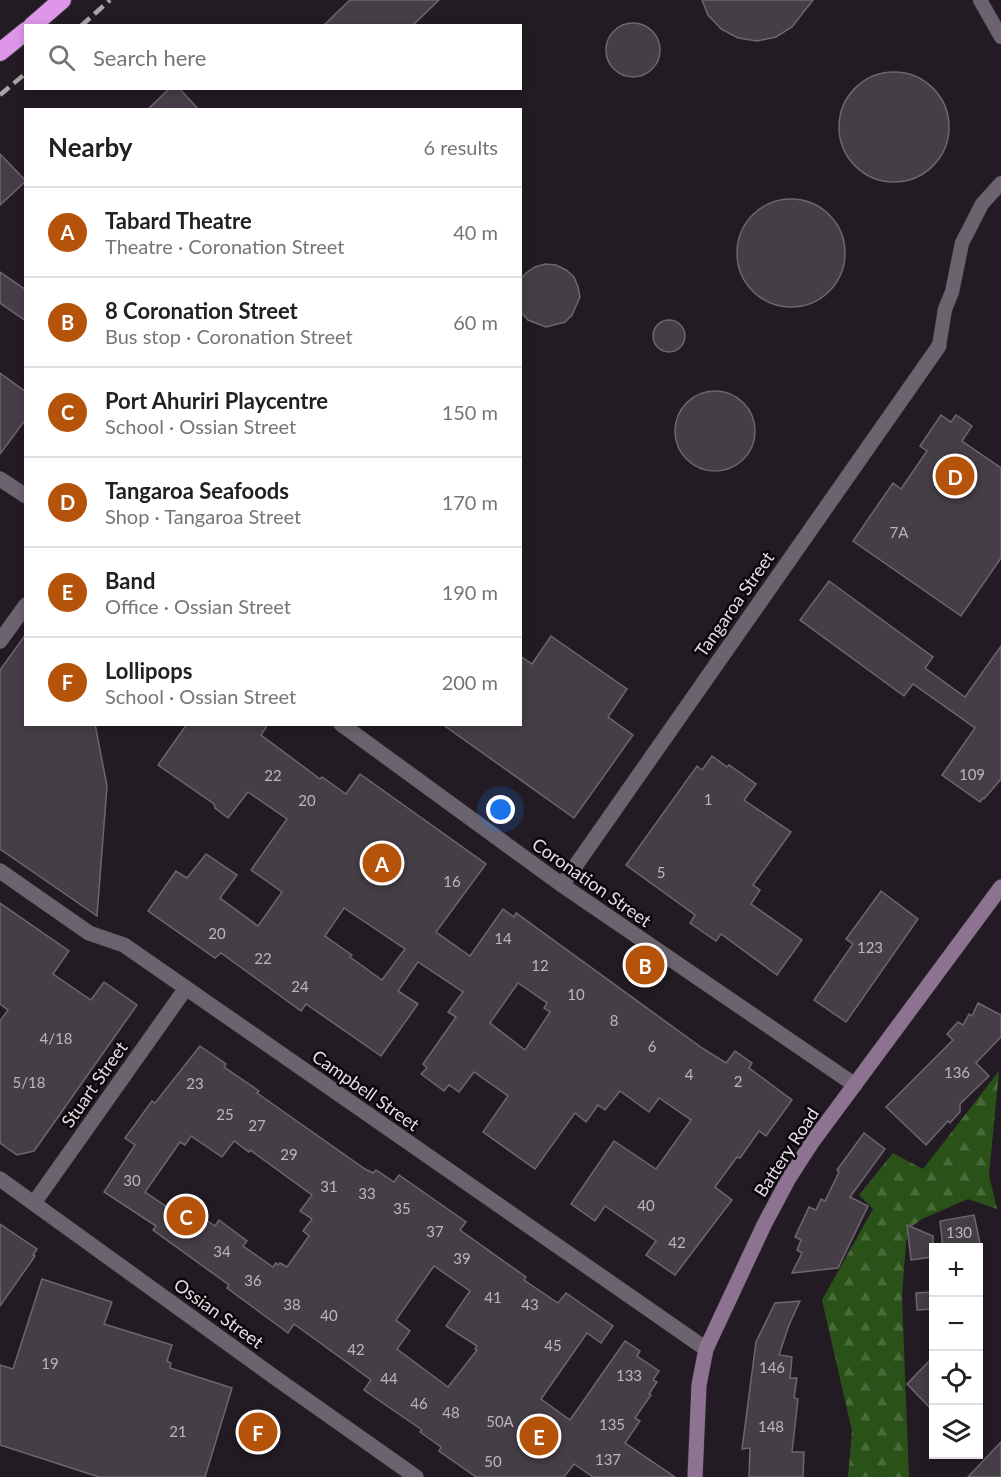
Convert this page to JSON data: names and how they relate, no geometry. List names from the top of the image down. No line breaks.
{"streets":{"street":["Tangaroa Street","Coronation Street","Stuart Street","Campbell Street","Battery Road","Ossian Street"]},"crossings":[["Tangaroa Street","Coronation Street"],["Coronation Street","Battery Road"],["Stuart Street","Campbell Street"],["Stuart Street","Ossian Street"],["Campbell Street","Battery Road"]],"house_numbers":["7A","109","22","1","20","5","16","20","14","123","22","12","24","10","8","4/18","6","136","4","2","5/18","23","25","27","29","30","31","33","40","35","37","130","42","34","39","36","41","38","43","40","45","42","19","146","133","44","46","48","50A","135","148","21","137","50"],"page":{"search":"Search here","heading":["Nearby","6 results"],"list":[{"mark":"A","name":"Tabard Theatre","note":"Theatre · Coronation Street","value":"40 m"},{"mark":"B","name":"8 Coronation Street","note":"Bus stop · Coronation Street","value":"60 m"},{"mark":"C","name":"Port Ahuriri Playcentre","note":"School · Ossian Street","value":"150 m"},{"mark":"D","name":"Tangaroa Seafoods","note":"Shop · Tangaroa Street","value":"170 m"},{"mark":"E","name":"Band","note":"Office · Ossian Street","value":"190 m"},{"mark":"F","name":"Lollipops","note":"School · Ossian Street","value":"200 m"}],"pins":["D","A","B","C","F","E"],"map_buttons":["+","−"]}}
